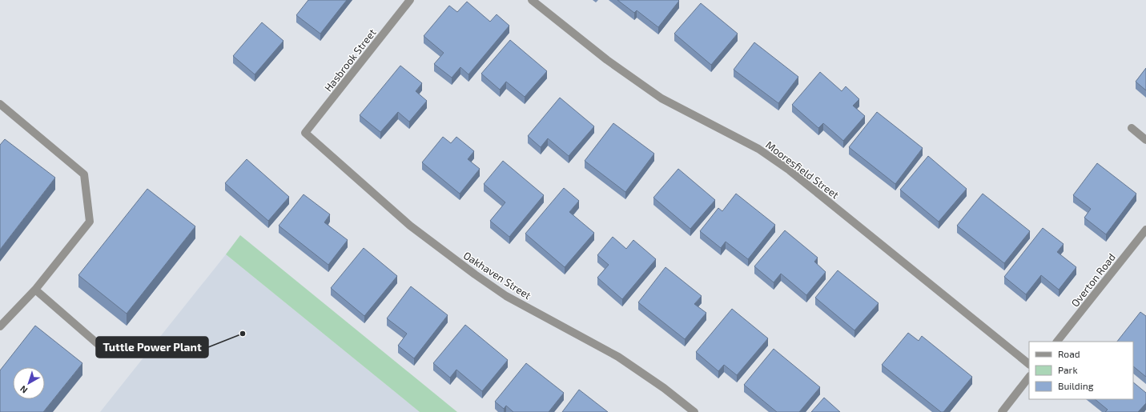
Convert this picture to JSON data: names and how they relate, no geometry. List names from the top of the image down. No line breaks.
{"streets":{"street":["Hasbrook Street","Mooresfield Street","Oakhaven Street","Overton Road"]},"crossings":[["Hasbrook Street","Oakhaven Street"]],"places":["Tuttle Power Plant"],"legend":["Road","Park","Building"],"north":"bottom left"}
